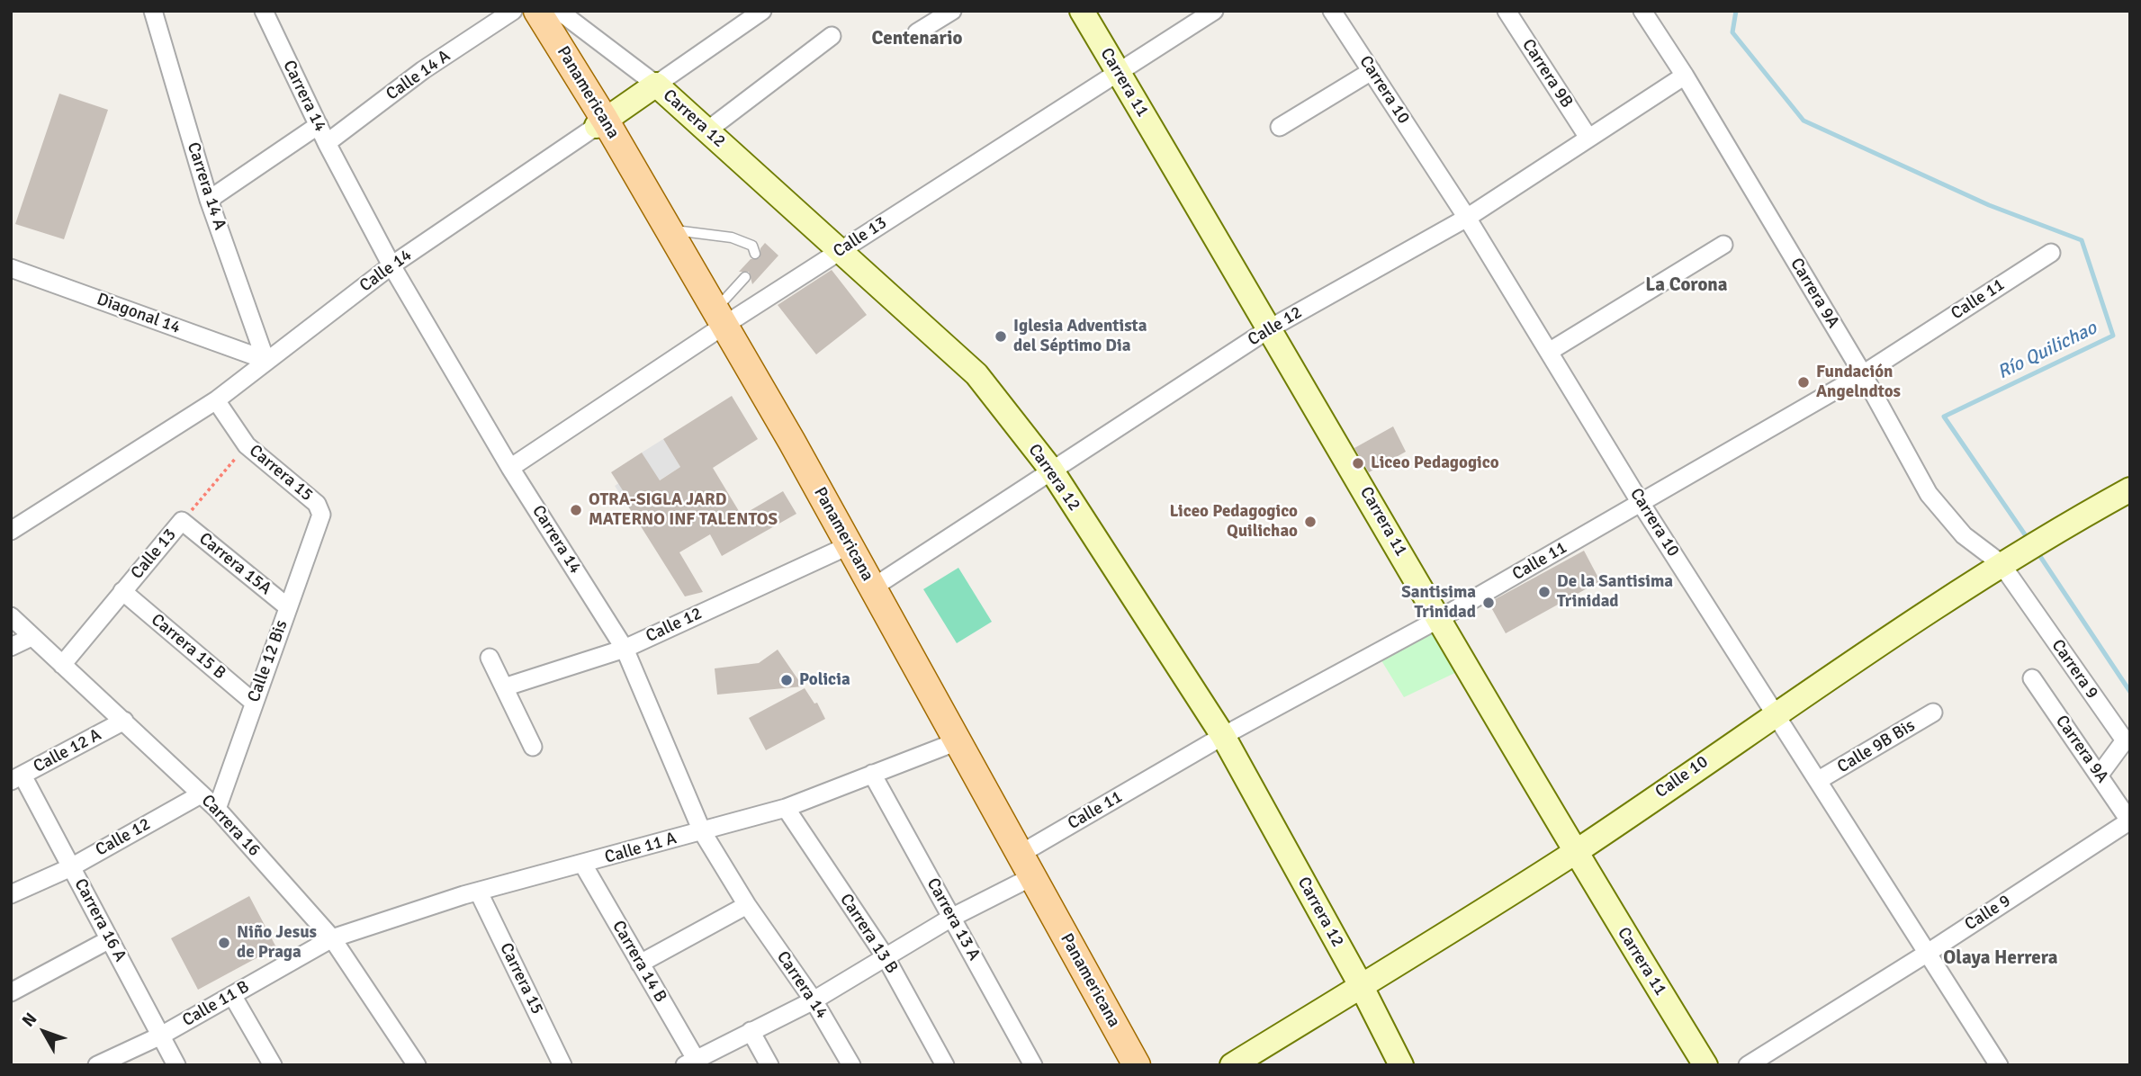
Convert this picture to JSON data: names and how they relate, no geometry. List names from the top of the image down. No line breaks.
{"streets":{"main road":["Panamericana"],"street":["Carrera 9B","Calle 14 A","Carrera 11","Carrera 10","Carrera 14","Carrera 12","Carrera 14 A","Calle 13","Calle 14","Carrera 9A","Calle 11","Diagonal 14","Calle 12","Carrera 15","Carrera 15A","Carrera 15 B","Calle 12 Bis","Carrera 9","Calle 9B Bis","Calle 12 A","Calle 10","Carrera 16","Calle 11 A","Calle 9","Carrera 13 A","Carrera 16 A","Carrera 13 B","Carrera 14 B","Calle 11 B"]},"crossings":[["Carrera 9B","Calle 12"],["Calle 14 A","Carrera 14"],["Carrera 11","Calle 13"],["Carrera 11","Calle 11"],["Carrera 11","Calle 12"],["Carrera 11","Calle 10"],["Carrera 10","Calle 11"],["Carrera 10","Calle 12"],["Carrera 10","Calle 9B Bis"],["Carrera 10","Calle 10"],["Carrera 10","Calle 9"],["Panamericana","Calle 13"],["Panamericana","Calle 14"],["Panamericana","Calle 11"],["Panamericana","Calle 12"],["Panamericana","Calle 11 A"],["Carrera 14","Calle 13"],["Carrera 14","Calle 14"],["Carrera 14","Calle 12"],["Carrera 14","Calle 11 A"],["Carrera 12","Calle 13"],["Carrera 12","Calle 14"],["Carrera 12","Calle 11"],["Carrera 12","Calle 12"],["Carrera 12","Calle 10"],["Carrera 14 A","Calle 14"],["Carrera 14 A","Diagonal 14"],["Calle 13","Carrera 15"],["Calle 13","Carrera 15A"],["Calle 13","Carrera 15 B"],["Calle 13","Carrera 16"],["Calle 14","Diagonal 14"],["Calle 14","Carrera 15"],["Carrera 9A","Calle 11"],["Carrera 9A","Calle 12"],["Carrera 9A","Carrera 9"],["Carrera 9A","Calle 10"],["Carrera 9A","Calle 9"],["Calle 12","Carrera 16"],["Calle 12","Carrera 16 A"],["Carrera 15","Calle 12 Bis"],["Carrera 15","Calle 11 A"],["Carrera 15A","Calle 12 Bis"],["Carrera 15 B","Calle 12 Bis"],["Calle 12 Bis","Carrera 16"],["Carrera 9","Calle 10"],["Calle 12 A","Carrera 16"],["Calle 12 A","Carrera 16 A"],["Carrera 16","Calle 11 A"],["Carrera 16","Calle 11 B"],["Calle 11 A","Carrera 13 A"],["Calle 11 A","Carrera 13 B"],["Calle 11 A","Carrera 14 B"],["Calle 11 A","Calle 11 B"],["Carrera 16 A","Calle 11 B"]],"districts":["Centenario","La Corona","Olaya Herrera"],"water":["Río Quilichao"],"places":["Iglesia Adventista del Séptimo Dia","Fundación Angelndtos","Liceo Pedagogico","OTRA-SIGLA JARD MATERNO INF TALENTOS","Liceo Pedagogico Quilichao","De la Santisima Trinidad","Santisima Trinidad","Policia","Niño Jesus de Praga"],"north":"top left"}
